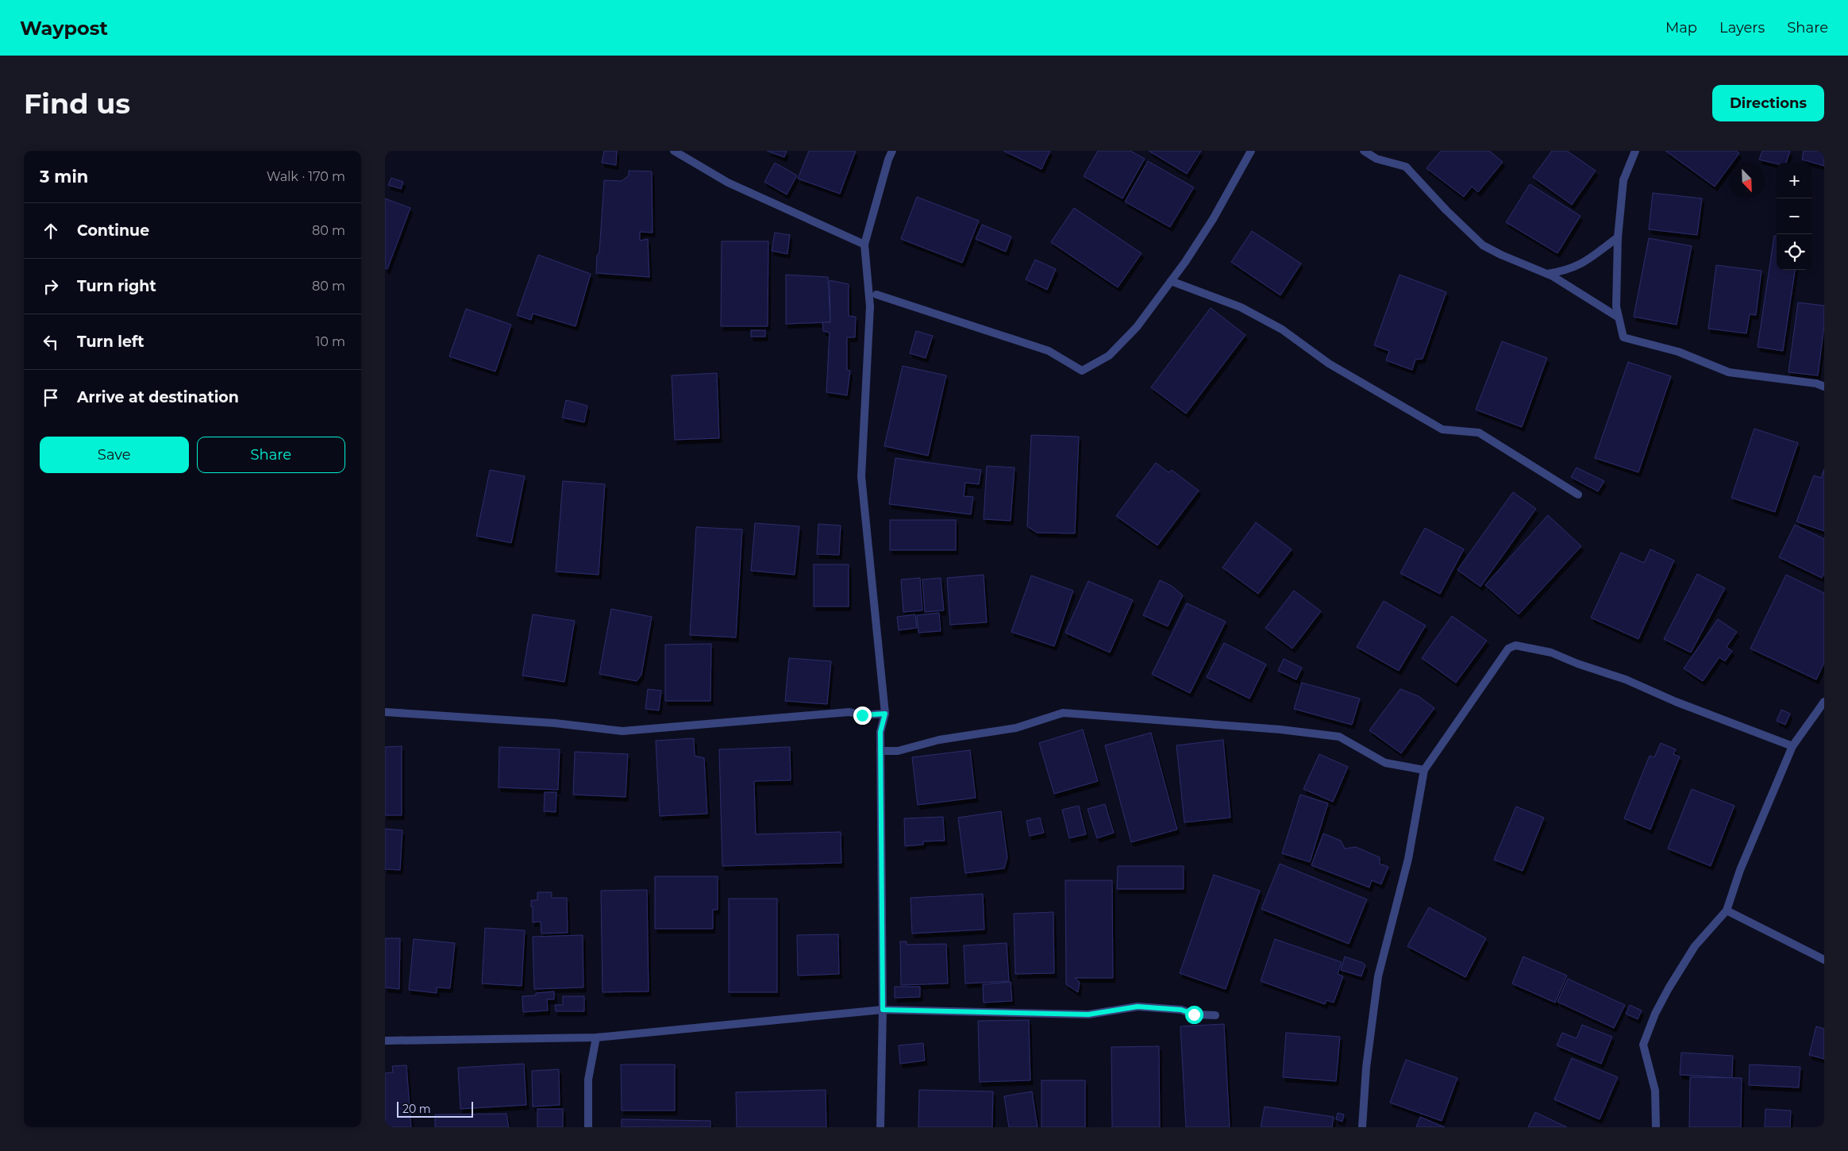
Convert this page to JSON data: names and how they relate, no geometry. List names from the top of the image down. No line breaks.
{"scale_bar":"20 m","north":"bottom right","page":{"header":"Waypost","nav":["Map","Layers","Share"],"buttons":["Directions",["Save","Share"]],"title":"Find us","heading":["3 min","Walk · 170 m"],"map_buttons":["+","−"],"list":[["Continue","80 m"],["Turn right","80 m"],["Turn left","10 m"],"Arrive at destination"],"scale":"20 m"}}
